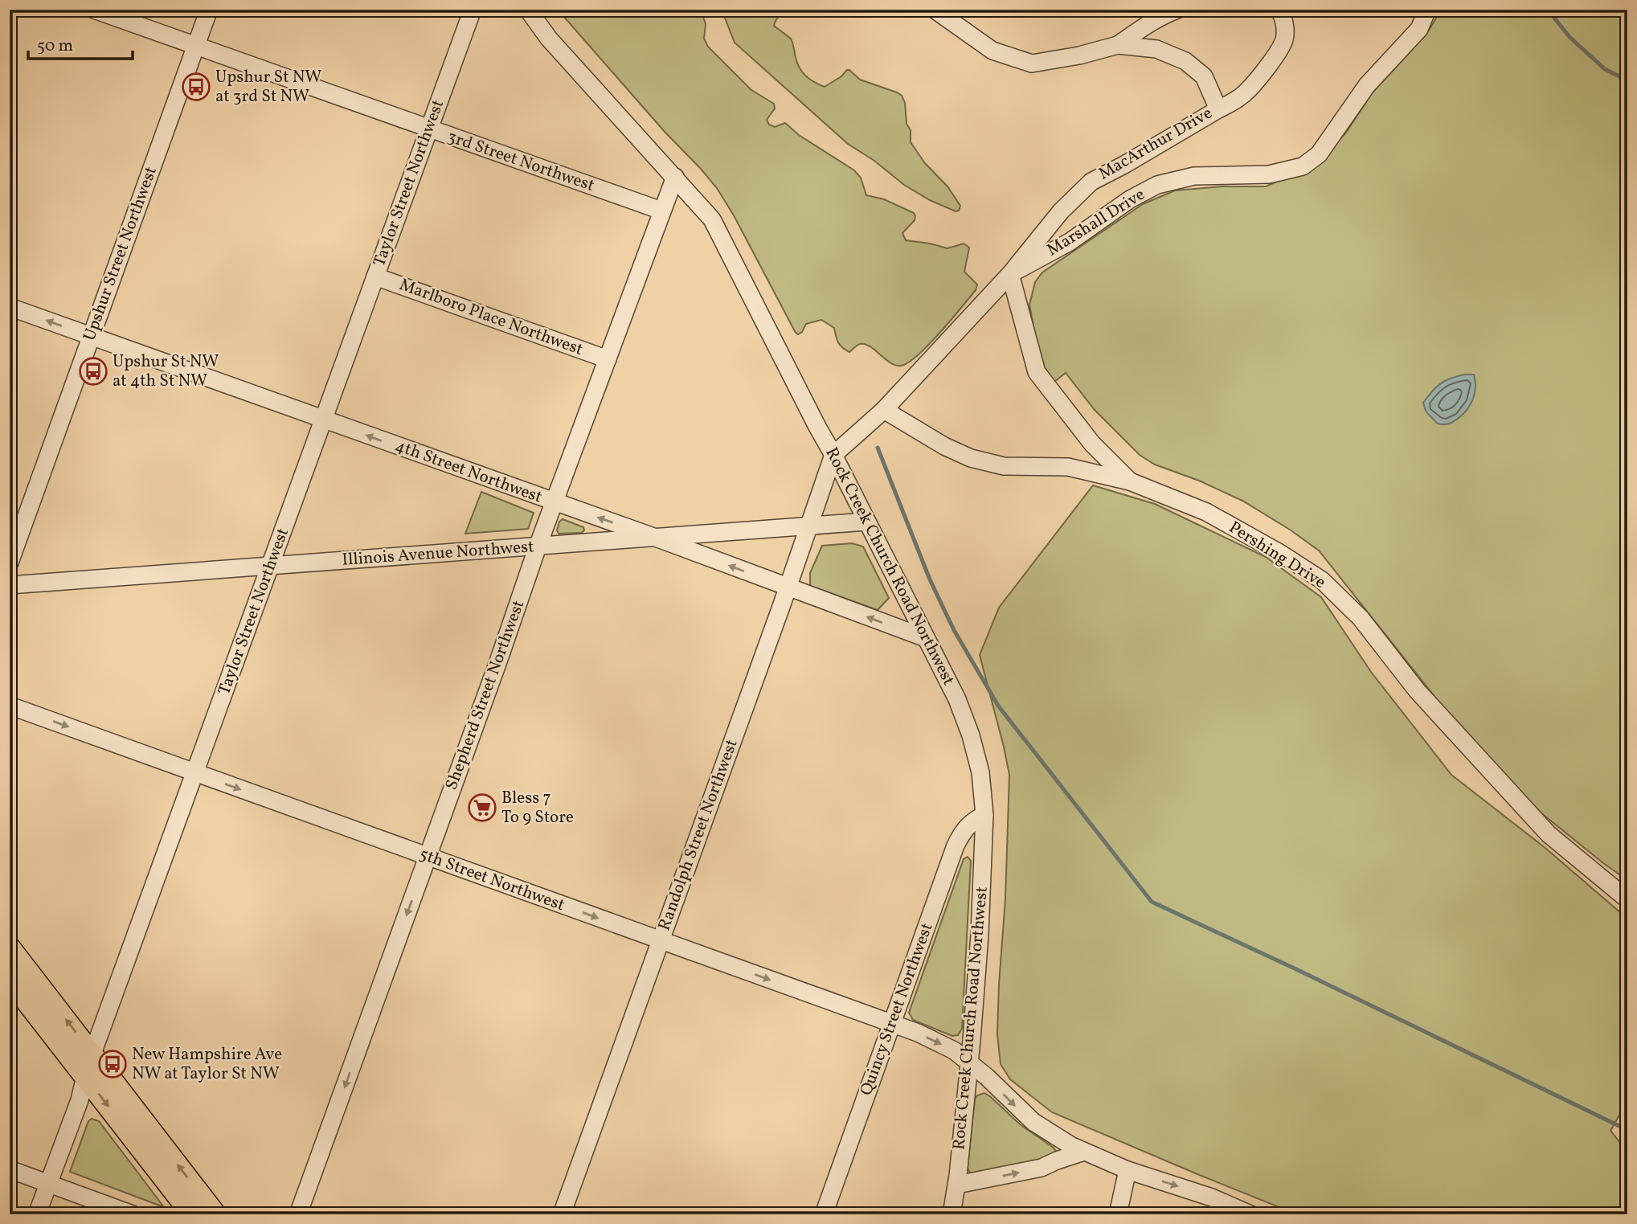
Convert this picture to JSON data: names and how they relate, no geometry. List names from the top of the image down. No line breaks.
{"streets":{"street":["MacArthur Drive","3rd Street Northwest","Taylor Street Northwest","Marshall Drive","Upshur Street Northwest","Marlboro Place Northwest","4th Street Northwest","Illinois Avenue Northwest","Pershing Drive","Rock Creek Church Road Northwest","Shepherd Street Northwest","Randolph Street Northwest","5th Street Northwest","Quincy Street Northwest"]},"crossings":[["MacArthur Drive","Marshall Drive"],["3rd Street Northwest","Taylor Street Northwest"],["3rd Street Northwest","Upshur Street Northwest"],["3rd Street Northwest","Shepherd Street Northwest"],["Taylor Street Northwest","Marlboro Place Northwest"],["Taylor Street Northwest","4th Street Northwest"],["Taylor Street Northwest","Illinois Avenue Northwest"],["Taylor Street Northwest","5th Street Northwest"],["Marshall Drive","Pershing Drive"],["Marshall Drive","Rock Creek Church Road Northwest"],["Marshall Drive","Randolph Street Northwest"],["Upshur Street Northwest","4th Street Northwest"],["Marlboro Place Northwest","Shepherd Street Northwest"],["4th Street Northwest","Illinois Avenue Northwest"],["4th Street Northwest","Rock Creek Church Road Northwest"],["4th Street Northwest","Shepherd Street Northwest"],["4th Street Northwest","Randolph Street Northwest"],["Illinois Avenue Northwest","Rock Creek Church Road Northwest"],["Illinois Avenue Northwest","Shepherd Street Northwest"],["Illinois Avenue Northwest","Randolph Street Northwest"],["Rock Creek Church Road Northwest","Shepherd Street Northwest"],["Rock Creek Church Road Northwest","Randolph Street Northwest"],["Rock Creek Church Road Northwest","5th Street Northwest"],["Rock Creek Church Road Northwest","Quincy Street Northwest"],["Shepherd Street Northwest","5th Street Northwest"],["Randolph Street Northwest","5th Street Northwest"],["5th Street Northwest","Quincy Street Northwest"]],"one_way":["4th Street Northwest","5th Street Northwest"],"places":{"bus stop":["Upshur St NW at 3rd St NW","Upshur St NW at 4th St NW","New Hampshire Ave NW at Taylor St NW"],"supermarket":["Bless 7 To 9 Store"]},"scale_bar":"50 m"}
